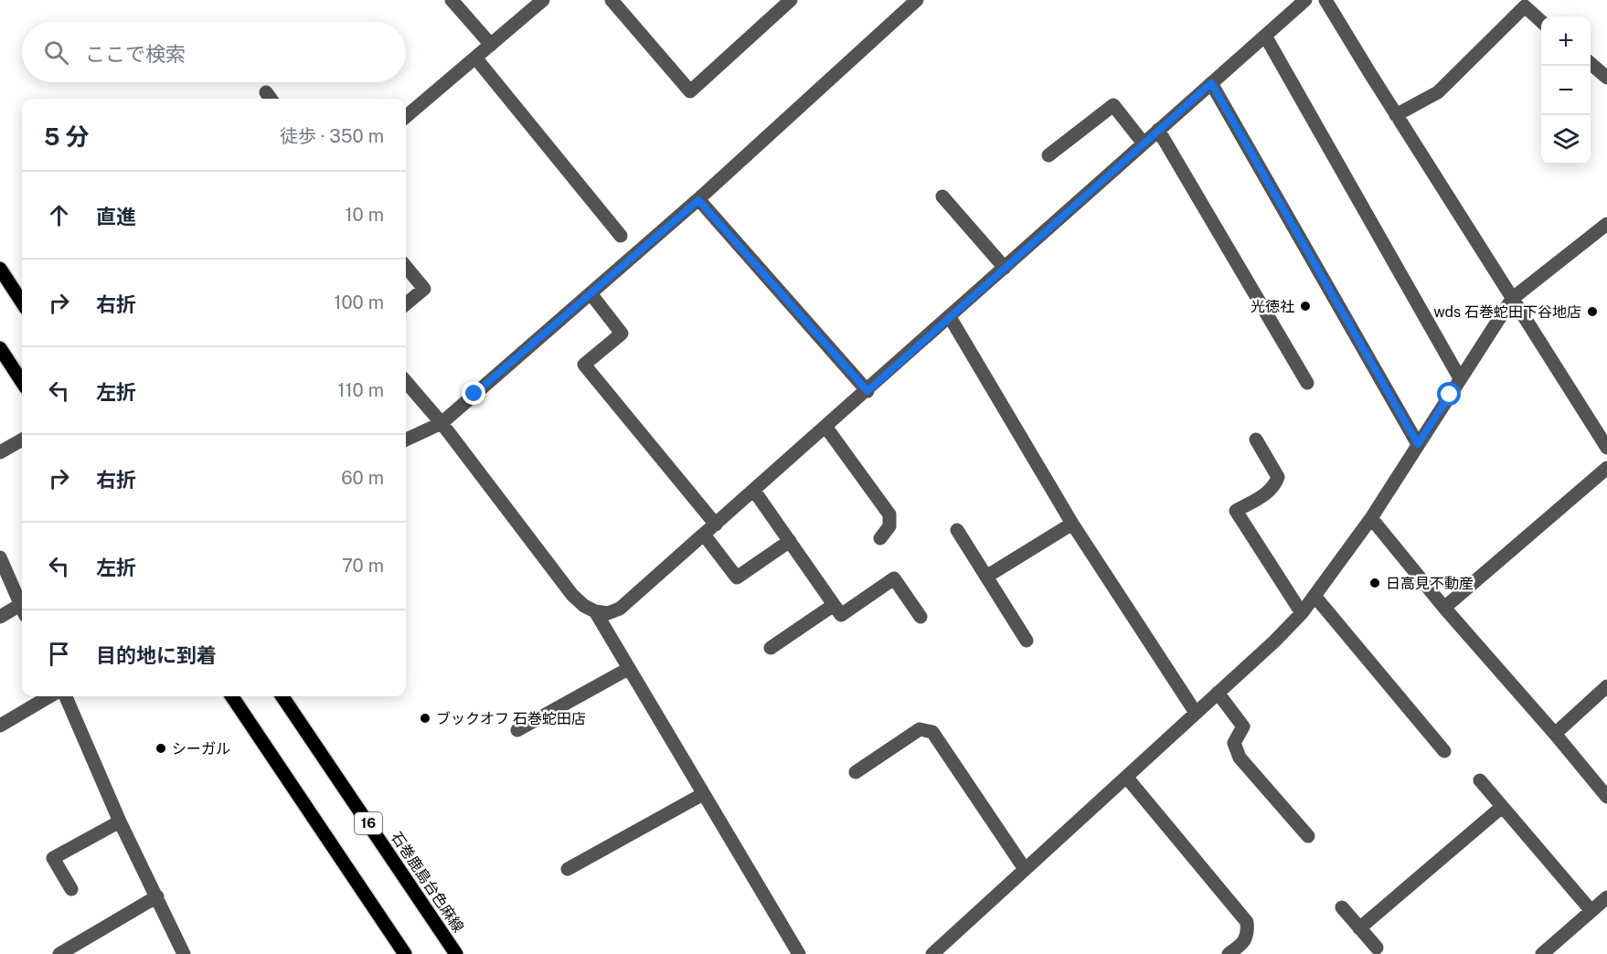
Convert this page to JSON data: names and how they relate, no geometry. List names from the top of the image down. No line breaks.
{"streets":{"main road":["16","石巻鹿島台色麻線"]},"places":["光徳社","wds 石巻蛇田下谷地店","日高見不動産","ブックオフ 石巻蛇田店","シーガル"],"page":{"map_buttons":["+","−"],"search":"ここで検索","heading":["5 分","徒歩 · 350 m"],"list":[["直進","10 m"],["右折","100 m"],["左折","110 m"],["右折","60 m"],["左折","70 m"],"目的地に到着"]}}
